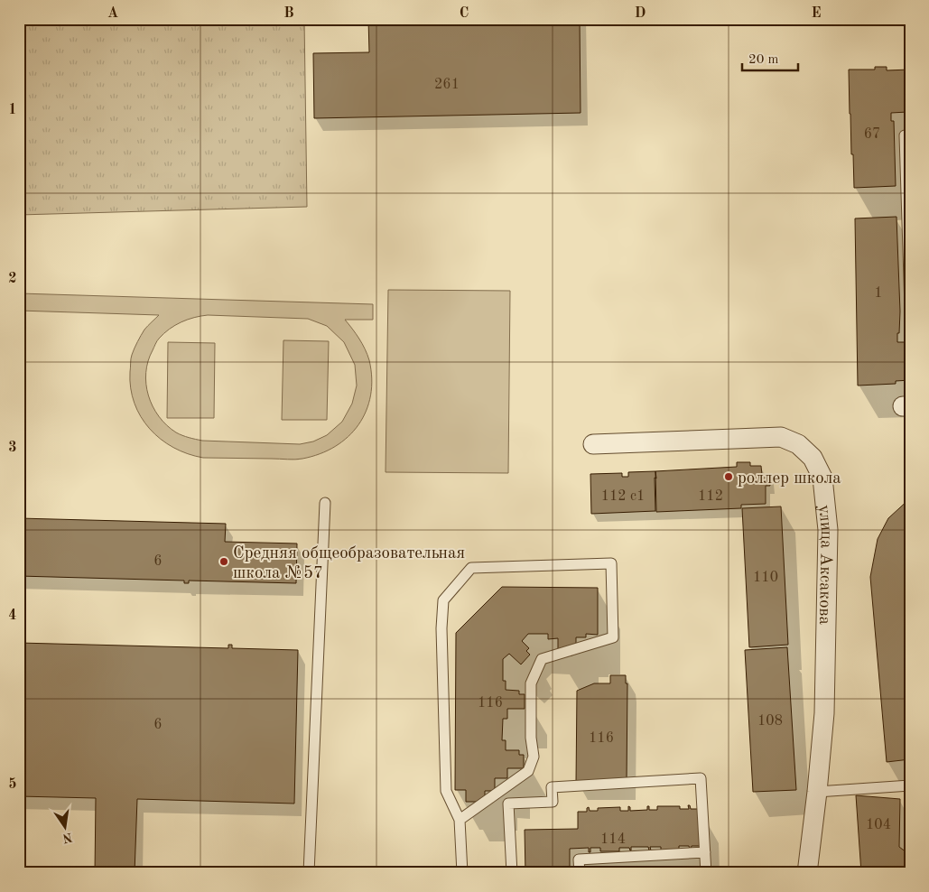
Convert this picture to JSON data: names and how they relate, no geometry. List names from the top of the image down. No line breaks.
{"streets":{"street":["улица Аксакова"]},"places":["роллер школа","Средняя общеобразовательная школа №57"],"house_numbers":["261","67","1","112 с1","112","6","110","116","108","6","116","104","114"],"scale_bar":"20 m","north":"bottom","grid":{"columns":["A","B","C","D","E"],"rows":["1","2","3","4","5"]}}
